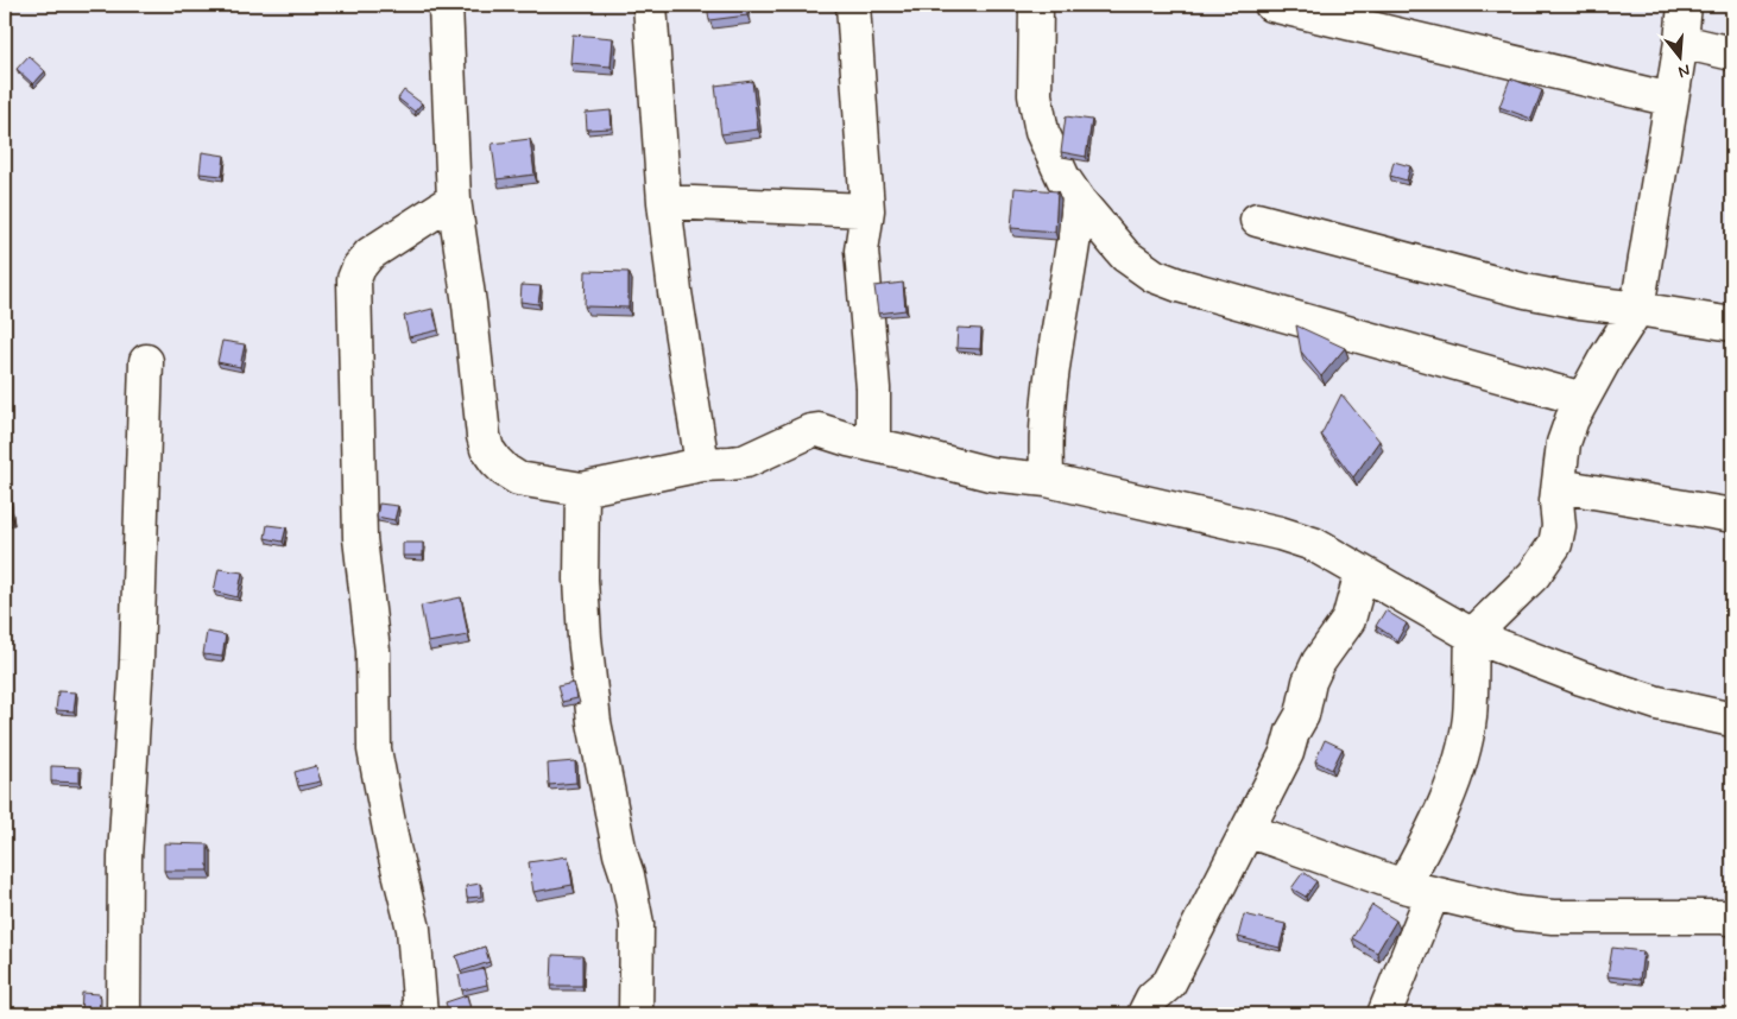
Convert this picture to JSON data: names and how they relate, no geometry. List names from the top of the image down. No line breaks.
{"north":"bottom"}
